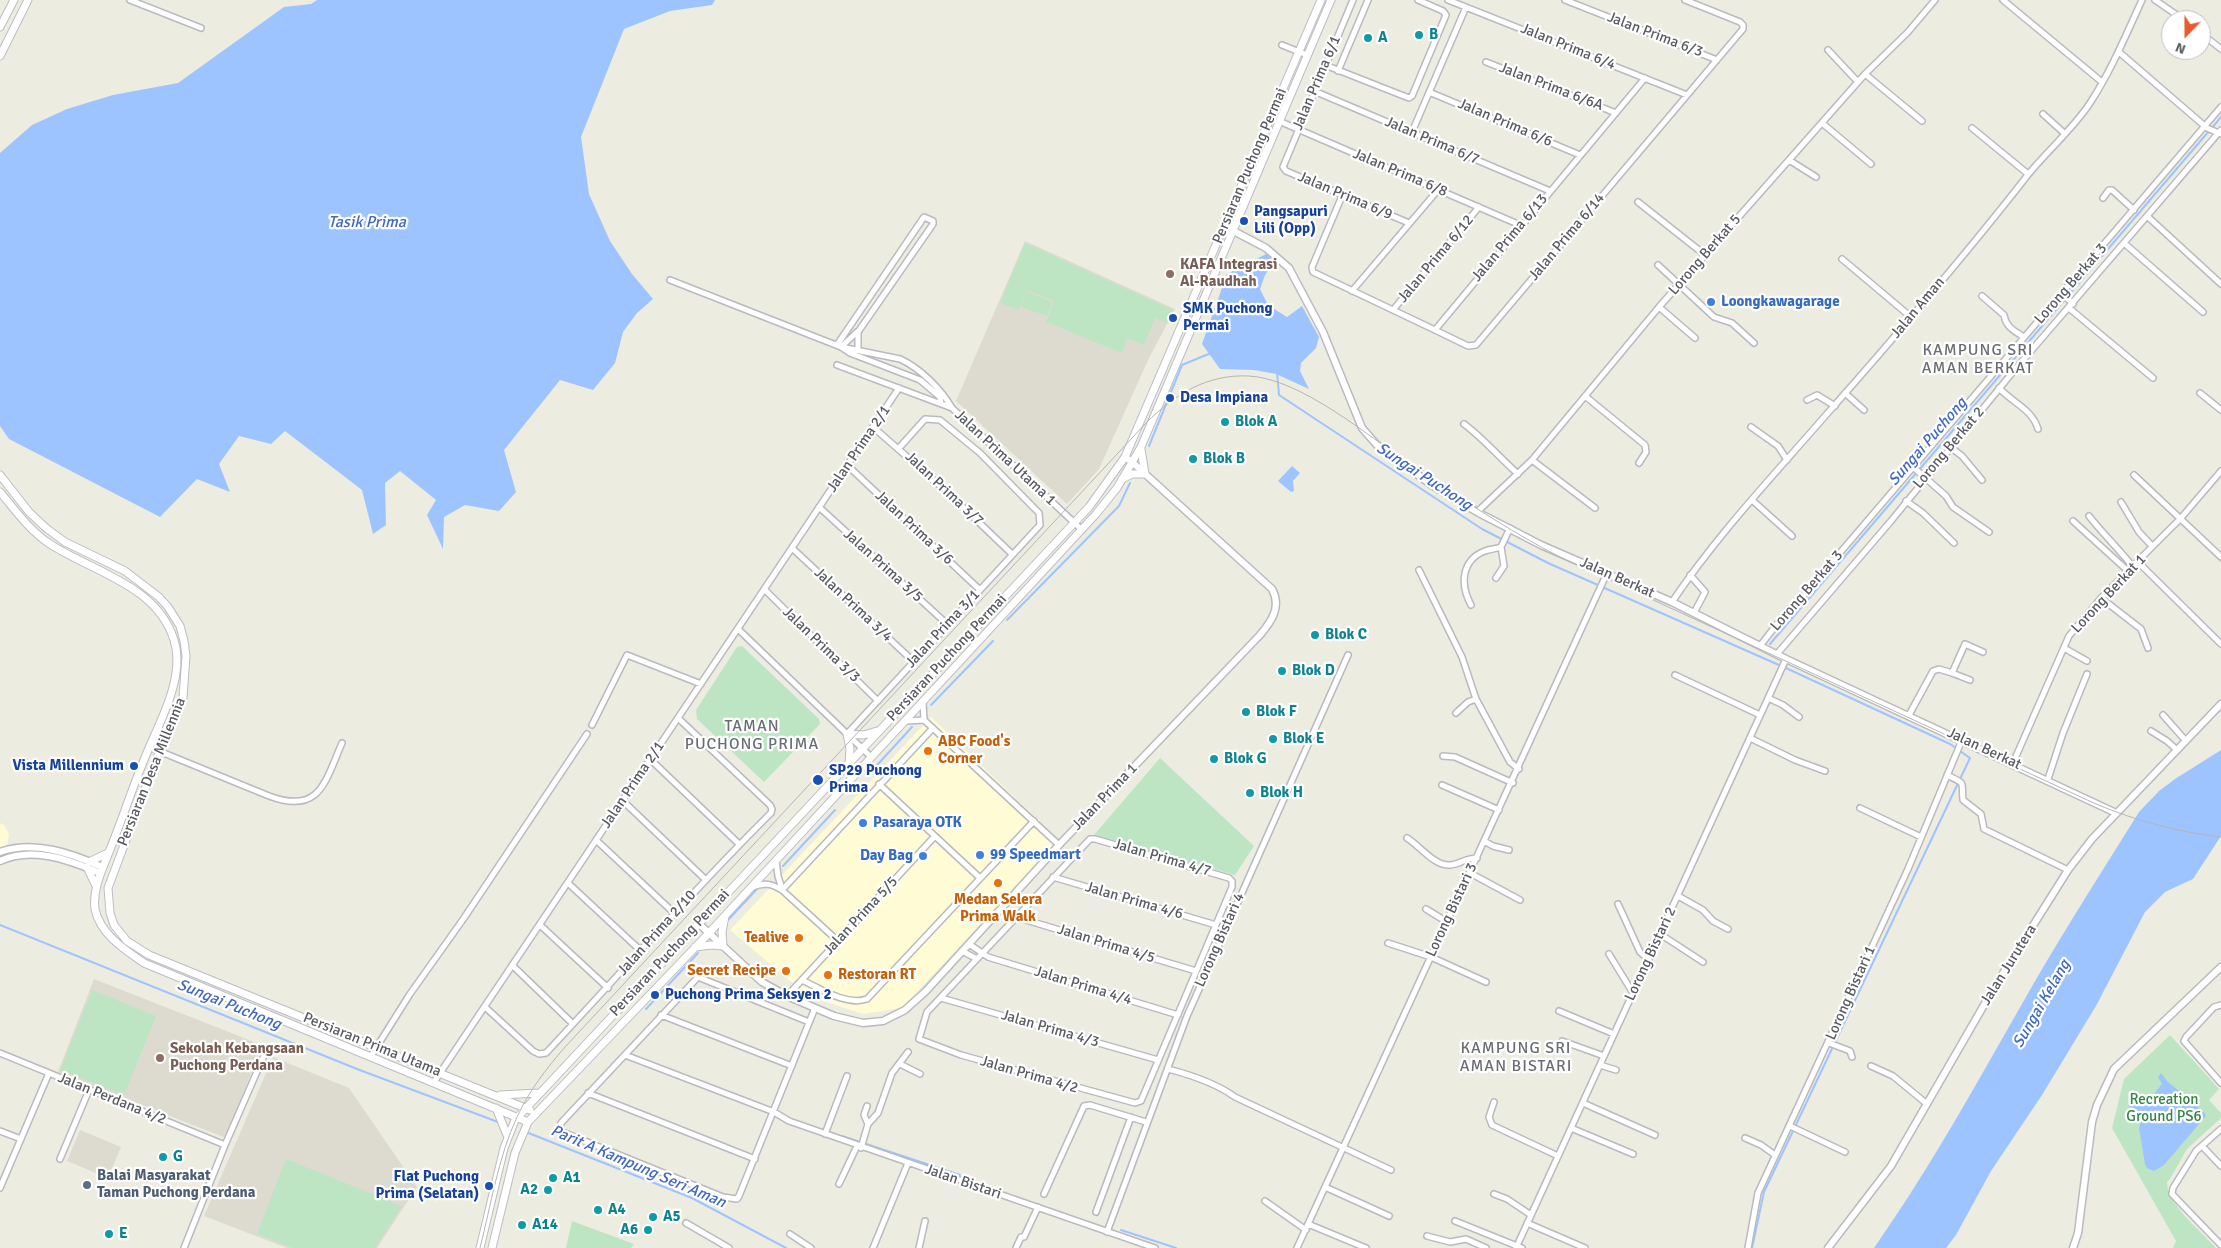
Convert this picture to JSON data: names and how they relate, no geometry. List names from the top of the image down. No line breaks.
{"streets":{"main road":["Persiaran Puchong Permai","Persiaran Desa Millennia","Persiaran Prima Utama"],"street":["Jalan Prima 6/3","Jalan Prima 6/4","Jalan Prima 6/1","Jalan Prima 6/6A","Jalan Prima 6/6","Jalan Prima 6/7","Jalan Prima 6/8","Jalan Prima 6/9","Jalan Prima 6/14","Jalan Prima 6/13","Lorong Berkat 5","Jalan Prima 6/12","Lorong Berkat 3","Jalan Aman","Lorong Berkat 2","Jalan Prima 2/1","Jalan Prima Utama 1","Jalan Prima 3/7","Jalan Prima 3/6","Jalan Prima 3/5","Jalan Berkat","Lorong Berkat 1","Jalan Prima 3/4","Jalan Prima 3/1","Jalan Prima 3/3","Jalan Prima 1","Jalan Prima 4/7","Jalan Prima 4/6","Lorong Bistari 3","Jalan Prima 5/5","Jalan Prima 2/10","Lorong Bistari 4","Jalan Prima 4/5","Lorong Bistari 2","Jalan Jurutera","Jalan Prima 4/4","Lorong Bistari 1","Jalan Prima 4/3","Jalan Prima 4/2","Jalan Perdana 4/2","Jalan Bistari"]},"crossings":[["Jalan Prima 6/4","Jalan Prima 6/14"],["Jalan Prima 6/4","Jalan Prima 6/13"],["Jalan Prima 6/1","Jalan Prima 6/7"],["Jalan Prima 6/1","Jalan Prima 6/8"],["Jalan Prima 6/1","Jalan Prima 6/9"],["Jalan Prima 6/6A","Jalan Prima 6/13"],["Jalan Prima 6/6","Jalan Prima 6/13"],["Jalan Prima 6/7","Jalan Prima 6/13"],["Persiaran Puchong Permai","Jalan Prima 6/8"],["Persiaran Puchong Permai","Jalan Prima Utama 1"],["Persiaran Puchong Permai","Jalan Berkat"],["Persiaran Puchong Permai","Jalan Prima 1"],["Persiaran Puchong Permai","Jalan Prima 5/5"],["Persiaran Puchong Permai","Persiaran Prima Utama"],["Jalan Prima 6/8","Jalan Prima 6/13"],["Jalan Prima 6/8","Jalan Prima 6/12"],["Jalan Prima 6/14","Jalan Prima 6/13"],["Lorong Berkat 5","Jalan Berkat"],["Lorong Berkat 3","Jalan Berkat"],["Jalan Aman","Jalan Berkat"],["Lorong Berkat 2","Jalan Berkat"],["Jalan Prima 2/1","Jalan Prima Utama 1"],["Jalan Prima 2/1","Jalan Prima 3/7"],["Jalan Prima 2/1","Jalan Prima 3/6"],["Jalan Prima 2/1","Jalan Prima 3/5"],["Jalan Prima 2/1","Jalan Prima 3/4"],["Jalan Prima 2/1","Jalan Prima 3/3"],["Jalan Prima 2/1","Jalan Prima 2/10"],["Jalan Prima 2/1","Persiaran Prima Utama"],["Jalan Prima 3/7","Jalan Prima 3/1"],["Jalan Prima 3/6","Jalan Prima 3/1"],["Jalan Prima 3/5","Jalan Prima 3/1"],["Jalan Berkat","Lorong Berkat 1"],["Jalan Berkat","Lorong Bistari 3"],["Jalan Berkat","Lorong Bistari 2"],["Jalan Berkat","Jalan Jurutera"],["Jalan Berkat","Lorong Bistari 1"],["Jalan Prima 3/4","Jalan Prima 3/1"],["Jalan Prima 3/1","Jalan Prima 3/3"],["Persiaran Desa Millennia","Persiaran Prima Utama"],["Jalan Prima 1","Jalan Prima 5/5"],["Jalan Prima 1","Jalan Prima 4/4"],["Jalan Prima 4/7","Jalan Prima 4/6"],["Lorong Bistari 4","Jalan Bistari"],["Jalan Prima 4/3","Jalan Prima 4/2"]],"districts":["KAMPUNG SRI AMAN BERKAT","TAMAN PUCHONG PRIMA","KAMPUNG SRI AMAN BISTARI"],"water":["Tasik Prima","Sungai Puchong","Sungai Kelang","Parit A Kampung Seri Aman"],"parks":["Recreation Ground PS6"],"places":["B","A","Pangsapuri Lili (Opp)","KAFA Integrasi Al-Raudhah","Loongkawagarage","SMK Puchong Permai","Desa Impiana","Blok A","Blok B","Blok C","Blok D","Blok F","Blok E","ABC Food's Corner","Blok G","Vista Millennium","SP29 Puchong Prima","Blok H","Pasaraya OTK","99 Speedmart","Day Bag","Medan Selera Prima Walk","Tealive","Secret Recipe","Restoran RT","Puchong Prima Seksyen 2","Sekolah Kebangsaan Puchong Perdana","G","A1","Balai Masyarakat Taman Puchong Perdana","Flat Puchong Prima (Selatan)","A2","A4","A5","A14","A6","E"],"north":"bottom"}
